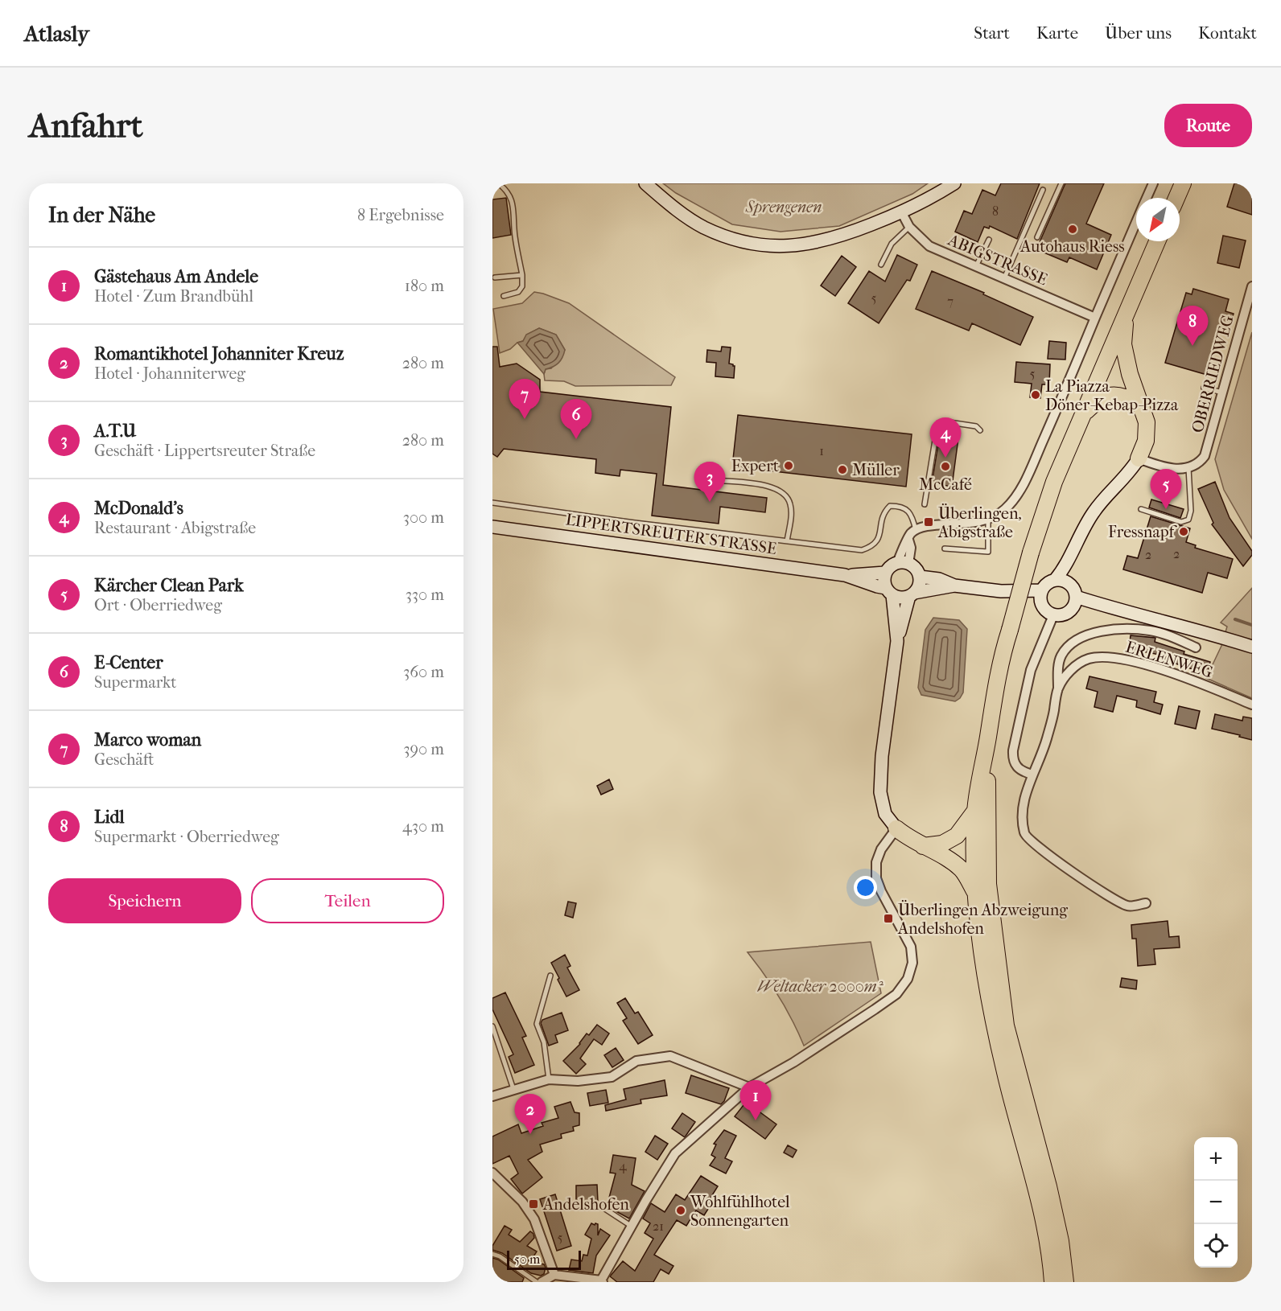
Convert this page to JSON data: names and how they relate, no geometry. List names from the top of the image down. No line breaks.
{"streets":{"main road":["LIPPERTSREUTER STRASSE"],"street":["ABIGSTRASSE","OBERRIEDWEG","ERLENWEG"]},"parks":["Sprengenen","Weltacker 2000m²"],"places":{"other":["Autohaus Riess","La Piazza Döner-Kebap-Pizza","Expert","McCafé","Müller","Fressnapf","Wohlfühlhotel Sonnengarten"],"transit":["Überlingen, Abigstraße","Überlingen Abzweigung Andelshofen","Andelshofen"]},"house_numbers":["8","5","7","5","1","2","2","4","21","5"],"scale_bar":"50 m","north":"bottom left","page":{"header":"Atlasly","nav":["Start","Karte","Über uns","Kontakt"],"buttons":["Route",["Speichern","Teilen"]],"title":"Anfahrt","heading":["In der Nähe","8 Ergebnisse"],"list":[{"mark":"1","name":"Gästehaus Am Andele","note":"Hotel · Zum Brandbühl","value":"180 m"},{"mark":"2","name":"Romantikhotel Johanniter Kreuz","note":"Hotel · Johanniterweg","value":"280 m"},{"mark":"3","name":"A.T.U","note":"Geschäft · Lippertsreuter Straße","value":"280 m"},{"mark":"4","name":"McDonald's","note":"Restaurant · Abigstraße","value":"300 m"},{"mark":"5","name":"Kärcher Clean Park","note":"Ort · Oberriedweg","value":"330 m"},{"mark":"6","name":"E-Center","note":"Supermarkt","value":"360 m"},{"mark":"7","name":"Marco woman","note":"Geschäft","value":"390 m"},{"mark":"8","name":"Lidl","note":"Supermarkt · Oberriedweg","value":"430 m"}],"pins":["8","7","6","4","3","5","1","2"],"map_buttons":["+","−"],"scale":"50 m"}}
